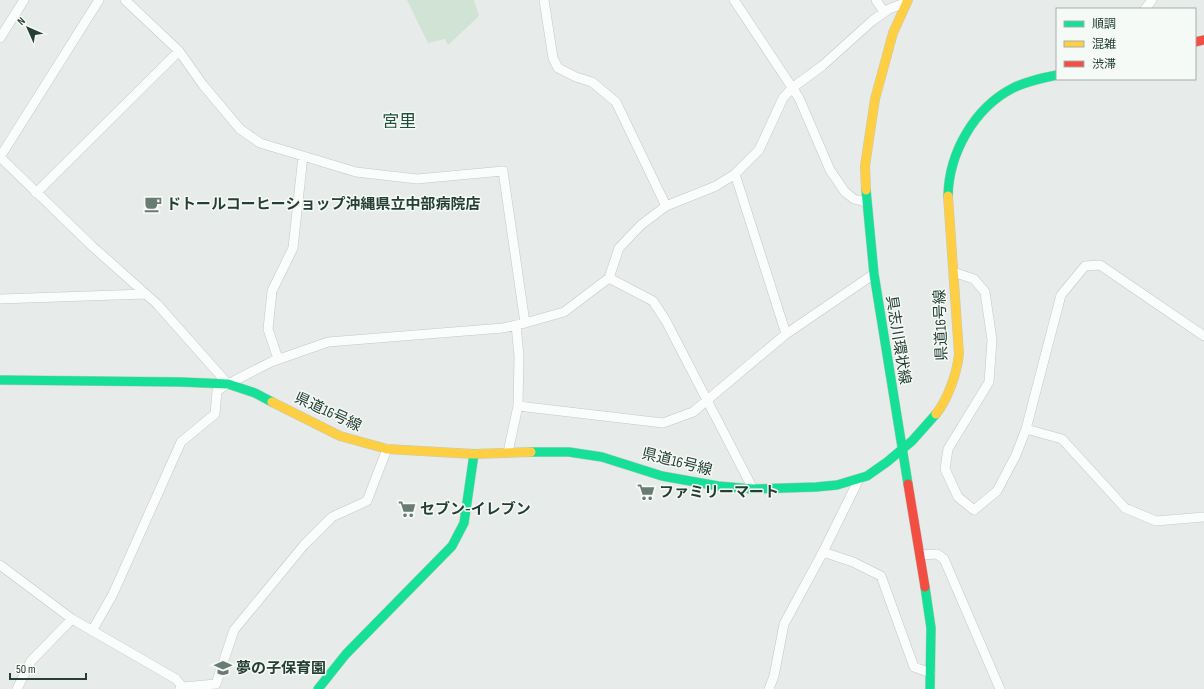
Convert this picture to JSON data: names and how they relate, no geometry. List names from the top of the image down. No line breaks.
{"streets":{"main road":["県道16号線","具志川環状線"]},"crossings":[["県道16号線","具志川環状線"]],"districts":["宮里"],"places":{"cafe":["ドトールコーヒーショップ沖縄県立中部病院店"],"supermarket":["ファミリーマート","セブン-イレブン"],"school or university":["夢の子保育園"]},"legend":["順調","混雑","渋滞"],"scale_bar":"50 m","north":"top left"}
